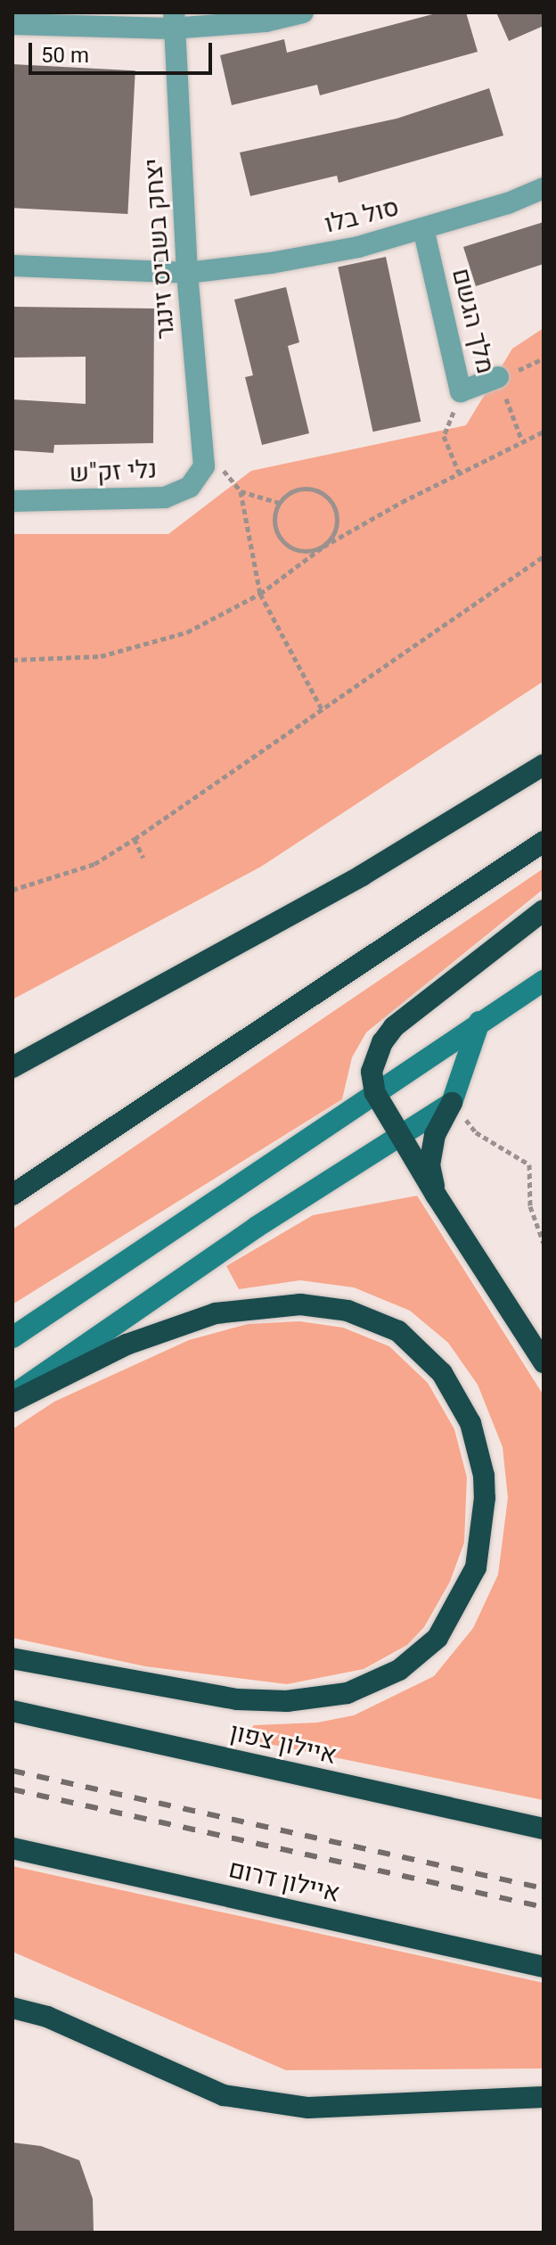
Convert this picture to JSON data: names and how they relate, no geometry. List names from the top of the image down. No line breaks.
{"streets":{"highway":["איילון צפון","איילון דרום"],"street":["סול בלו","יצחק בשביס זינגר","מלך הגשם","נלי זק\"ש"]},"crossings":[["סול בלו","יצחק בשביס זינגר"],["סול בלו","מלך הגשם"],["יצחק בשביס זינגר","נלי זק\"ש"]],"scale_bar":"50 m"}
